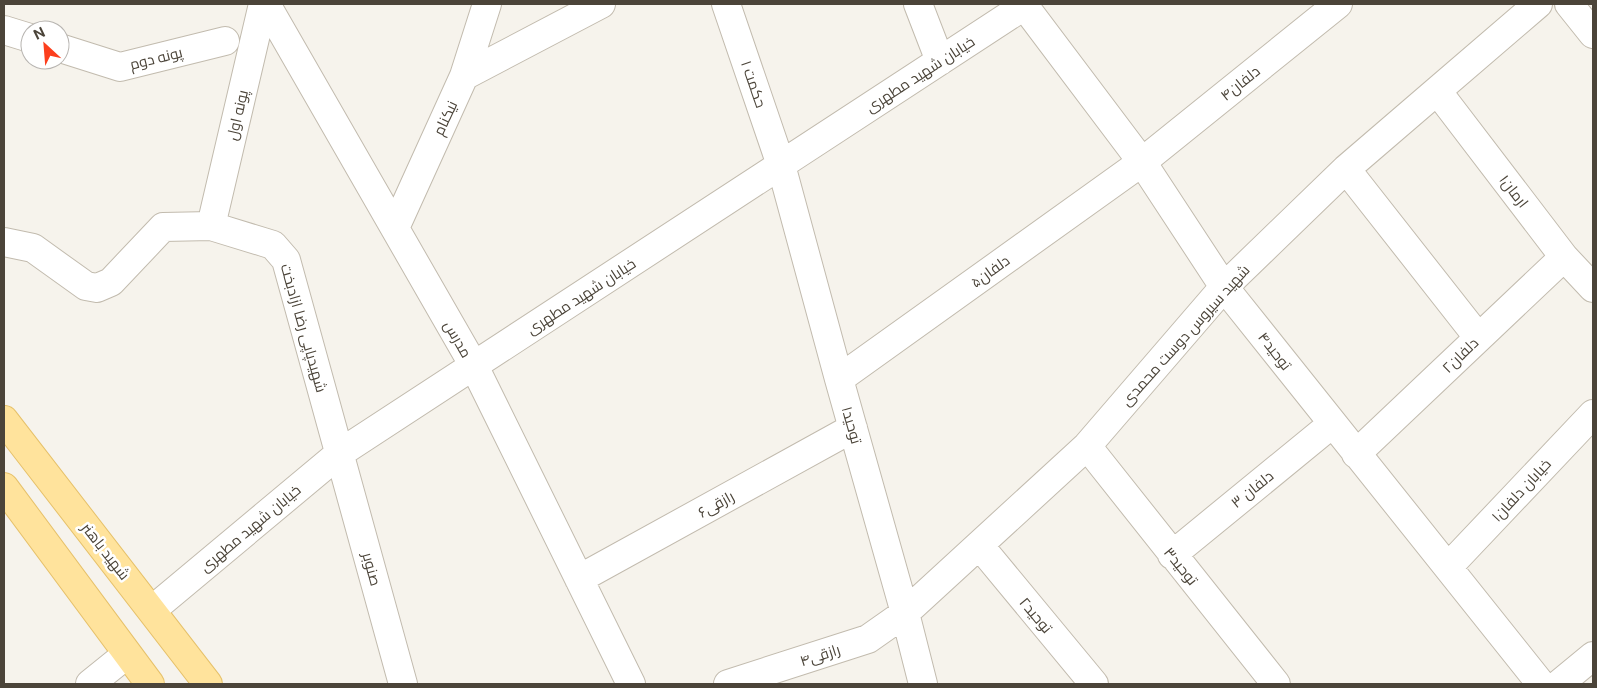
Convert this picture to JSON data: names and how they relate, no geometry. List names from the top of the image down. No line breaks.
{"streets":{"main road":["شهید باهنر"],"street":["پونه دوم","خیابان شهید مطهری","دلفان۴","حکمت ۱","پونه اول","نیکنام","ارمان۱","دلفان۵","شهیدپاپی رضا ازادبخت","شهید سیروس دوست محمدی","مدرس","توحید۴","دلفان۲","توحید۱","دلفان ۳","خیابان دلفان۱","رازقی۶","توحید۳","صنوبر","توحید۲","رازقی۴"]},"crossings":[["خیابان شهید مطهری","حکمت ۱"],["خیابان شهید مطهری","شهیدپاپی رضا ازادبخت"],["خیابان شهید مطهری","مدرس"],["خیابان شهید مطهری","توحید۴"],["خیابان شهید مطهری","توحید۱"],["خیابان شهید مطهری","شهید باهنر"],["خیابان شهید مطهری","صنوبر"],["دلفان۴","دلفان۵"],["دلفان۴","توحید۴"],["حکمت ۱","توحید۱"],["پونه اول","شهیدپاپی رضا ازادبخت"],["پونه اول","مدرس"],["نیکنام","مدرس"],["ارمان۱","شهید سیروس دوست محمدی"],["ارمان۱","دلفان۲"],["دلفان۵","توحید۴"],["دلفان۵","توحید۱"],["شهیدپاپی رضا ازادبخت","صنوبر"],["شهید سیروس دوست محمدی","توحید۴"],["شهید سیروس دوست محمدی","توحید۱"],["شهید سیروس دوست محمدی","توحید۳"],["شهید سیروس دوست محمدی","توحید۲"],["شهید سیروس دوست محمدی","رازقی۴"],["مدرس","رازقی۶"],["توحید۴","دلفان۲"],["توحید۴","دلفان ۳"],["توحید۴","خیابان دلفان۱"],["توحید۱","رازقی۶"],["توحید۱","رازقی۴"],["دلفان ۳","توحید۳"]],"north":"top left"}
